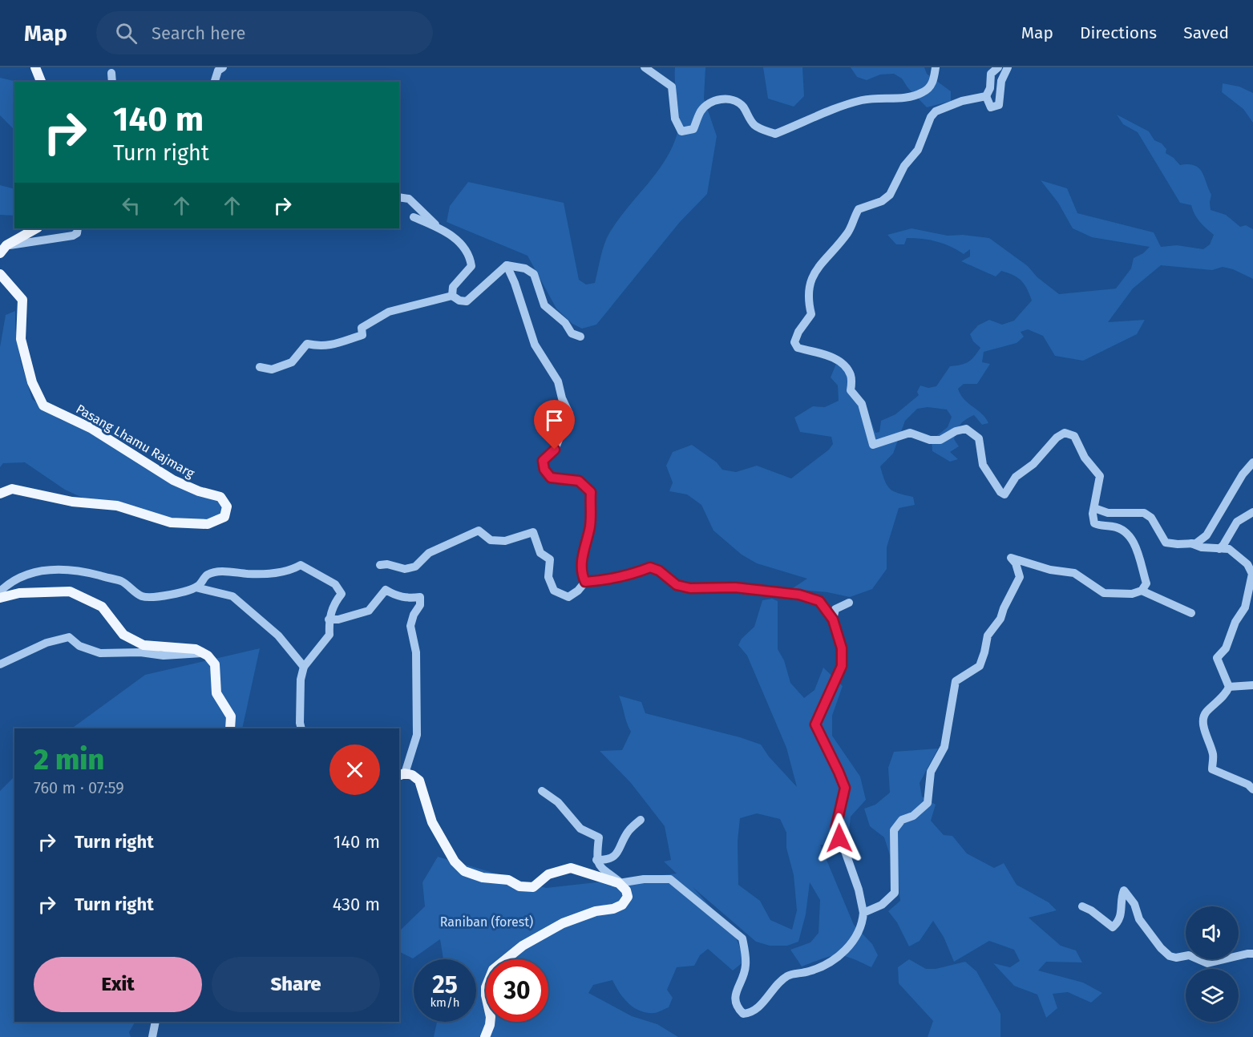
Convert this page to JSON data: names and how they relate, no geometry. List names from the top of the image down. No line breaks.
{"streets":{"main road":["Pasang Lhamu Rajmarg"]},"parks":["Raniban (forest)"],"page":{"header":"Map","search":"Search here","nav":["Map","Directions","Saved"],"turn":["140 m","Turn right"],"heading":["2 min","760 m · 07:59"],"list":[{"name":"Turn right","value":"140 m"},{"name":"Turn right","value":"430 m"}],"buttons":["Exit","Share"],"speed":"25 km/h","limit":"30"}}
